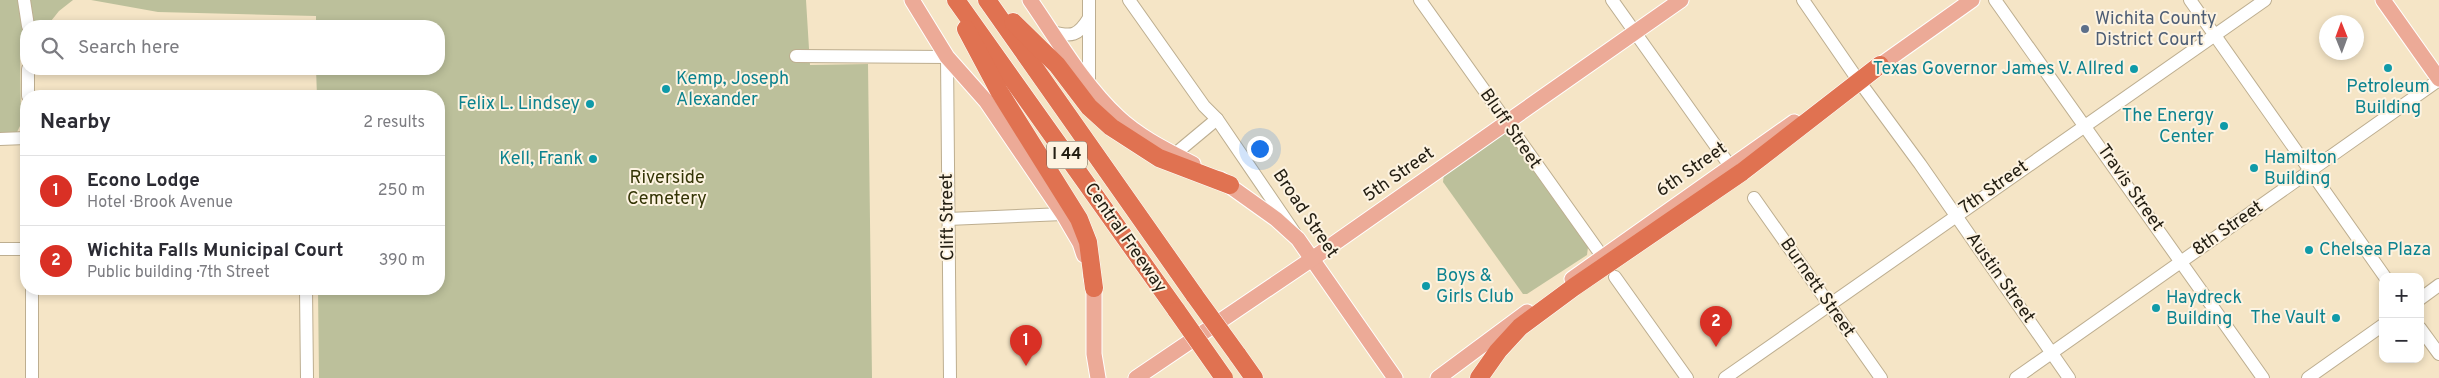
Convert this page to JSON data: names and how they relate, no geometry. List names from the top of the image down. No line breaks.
{"streets":{"highway":["I 44","Central Freeway"],"main road":["6th Street","5th Street","Broad Street"],"street":["Bluff Street","7th Street","Travis Street","Clift Street","8th Street","Austin Street","Burnett Street"]},"crossings":[["Bluff Street","6th Street"],["Bluff Street","5th Street"],["6th Street","Austin Street"],["5th Street","Broad Street"],["7th Street","Travis Street"],["7th Street","Austin Street"],["7th Street","Burnett Street"],["Travis Street","8th Street"],["Clift Street","Central Freeway"],["8th Street","Austin Street"]],"parks":["Riverside Cemetery"],"places":["Wichita County District Court","Petroleum Building","Texas Governor James V. Allred","Kemp, Joseph Alexander","Felix L. Lindsey","The Energy Center","Kell, Frank","Hamilton Building","Chelsea Plaza","Boys & Girls Club","Haydreck Building","The Vault"],"north":"top","page":{"search":"Search here","heading":["Nearby","2 results"],"list":[{"mark":"1","name":"Econo Lodge","note":"Hotel · Brook Avenue","value":"250 m"},{"mark":"2","name":"Wichita Falls Municipal Court","note":"Public building · 7th Street","value":"390 m"}],"map_buttons":["+","−"],"pins":["2","1"]}}
